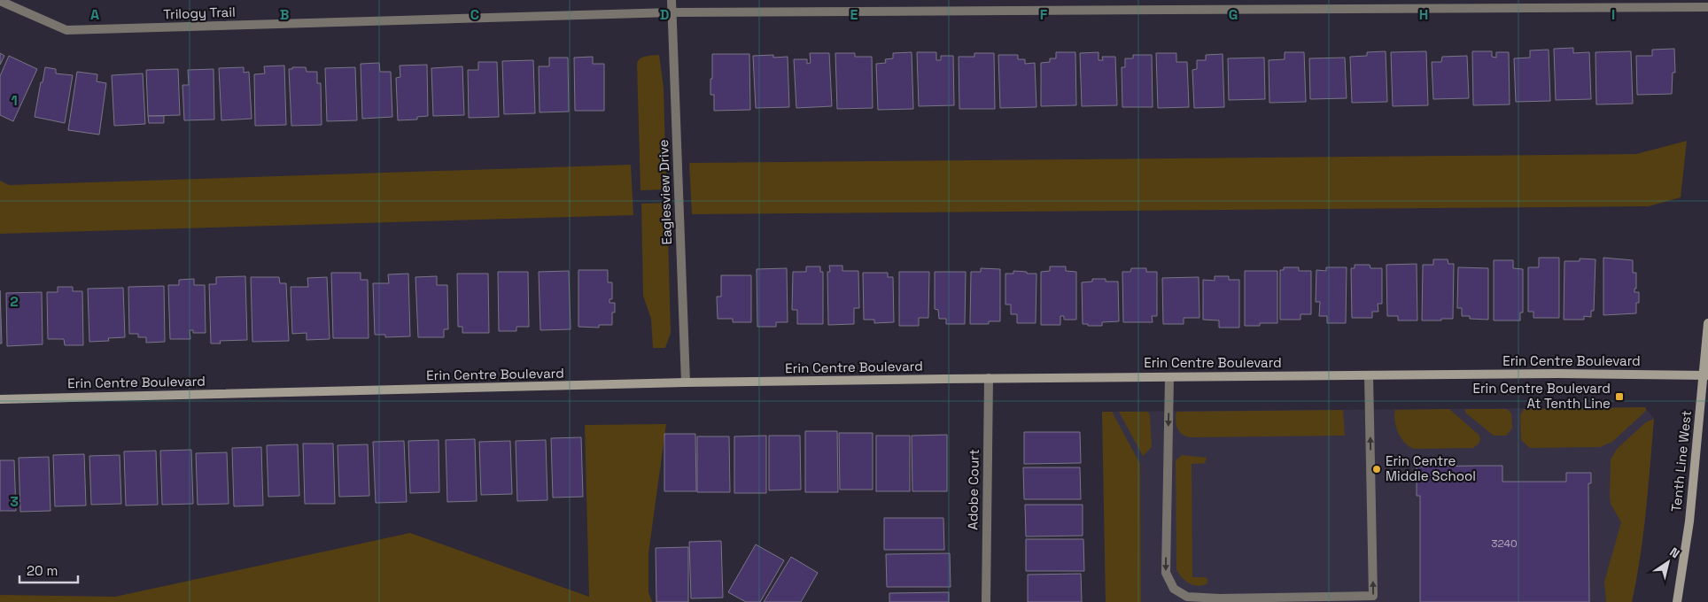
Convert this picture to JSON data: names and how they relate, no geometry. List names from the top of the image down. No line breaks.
{"streets":{"street":["Trilogy Trail","Eaglesview Drive","Erin Centre Boulevard","Tenth Line West","Adobe Court"]},"crossings":[["Trilogy Trail","Eaglesview Drive"],["Eaglesview Drive","Erin Centre Boulevard"],["Erin Centre Boulevard","Tenth Line West"],["Erin Centre Boulevard","Adobe Court"]],"places":{"transit":["Erin Centre Boulevard At Tenth Line"],"other":["Erin Centre Middle School"]},"house_numbers":["3240"],"scale_bar":"20 m","north":"top right","grid":{"columns":["A","B","C","D","E","F","G","H","I"],"rows":["1","2","3"]}}
